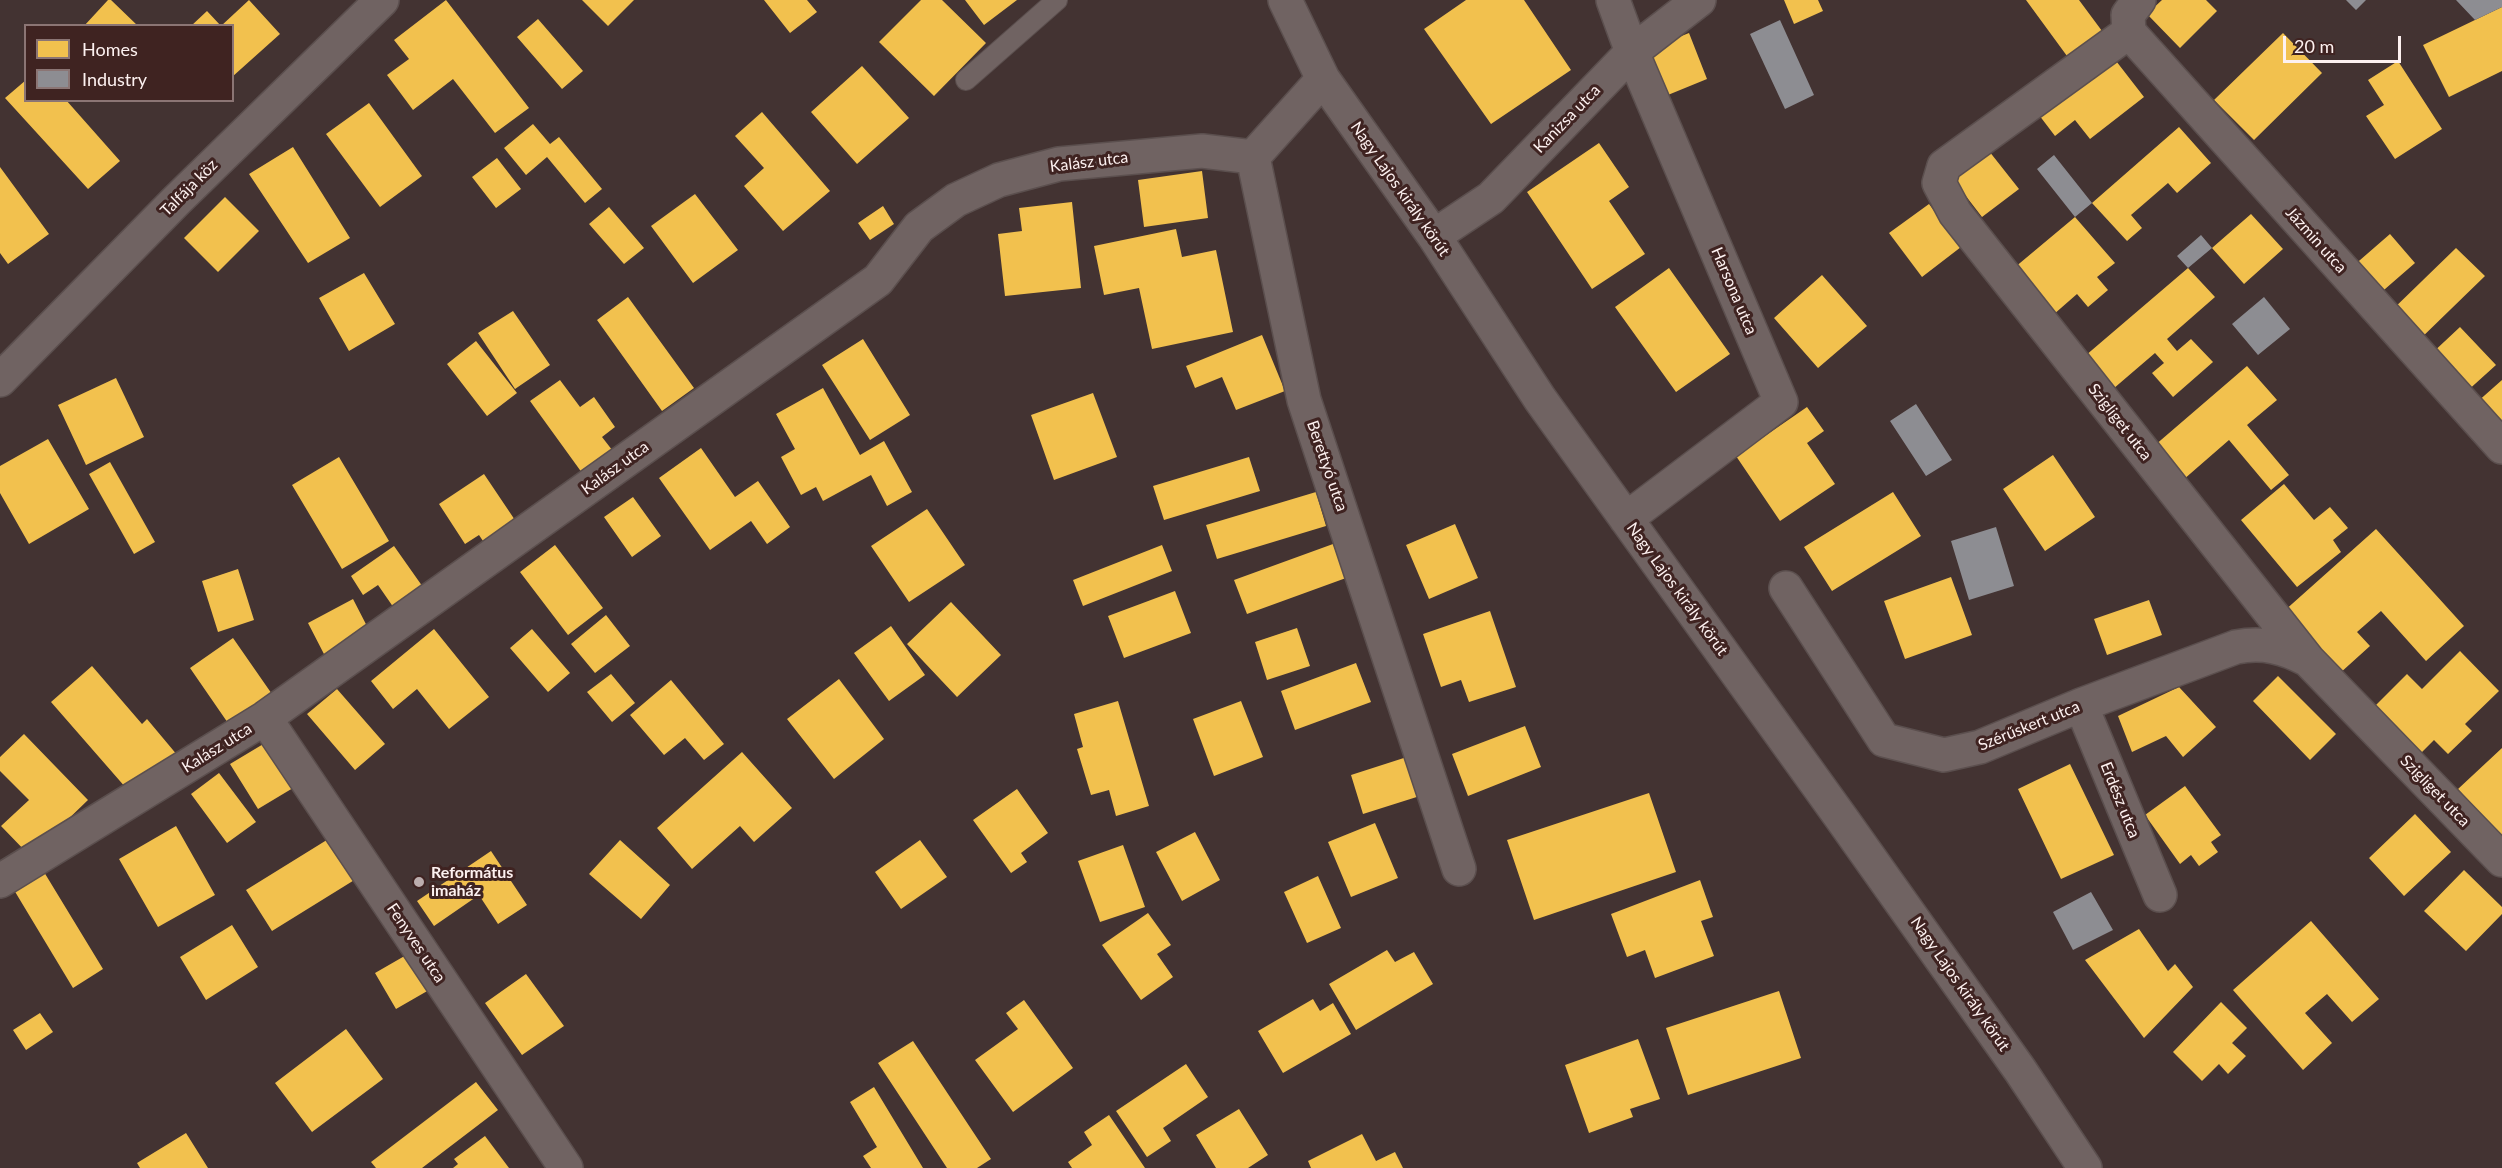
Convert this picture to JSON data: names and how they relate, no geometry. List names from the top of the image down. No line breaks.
{"streets":{"street":["Kanizsa utca","Kalász utca","Talfája köz","Nagy Lajos király körút","Jázmin utca","Harsona utca","Szigliget utca","Berettyó utca","Szérűskert utca","Erdész utca","Fenyves utca"]},"crossings":[["Kanizsa utca","Nagy Lajos király körút"],["Kanizsa utca","Harsona utca"],["Kalász utca","Berettyó utca"],["Kalász utca","Fenyves utca"],["Nagy Lajos király körút","Harsona utca"],["Jázmin utca","Szigliget utca"],["Szigliget utca","Szérűskert utca"],["Szérűskert utca","Erdész utca"]],"places":["Református imaház"],"legend":["Homes","Industry"],"scale_bar":"20 m"}
